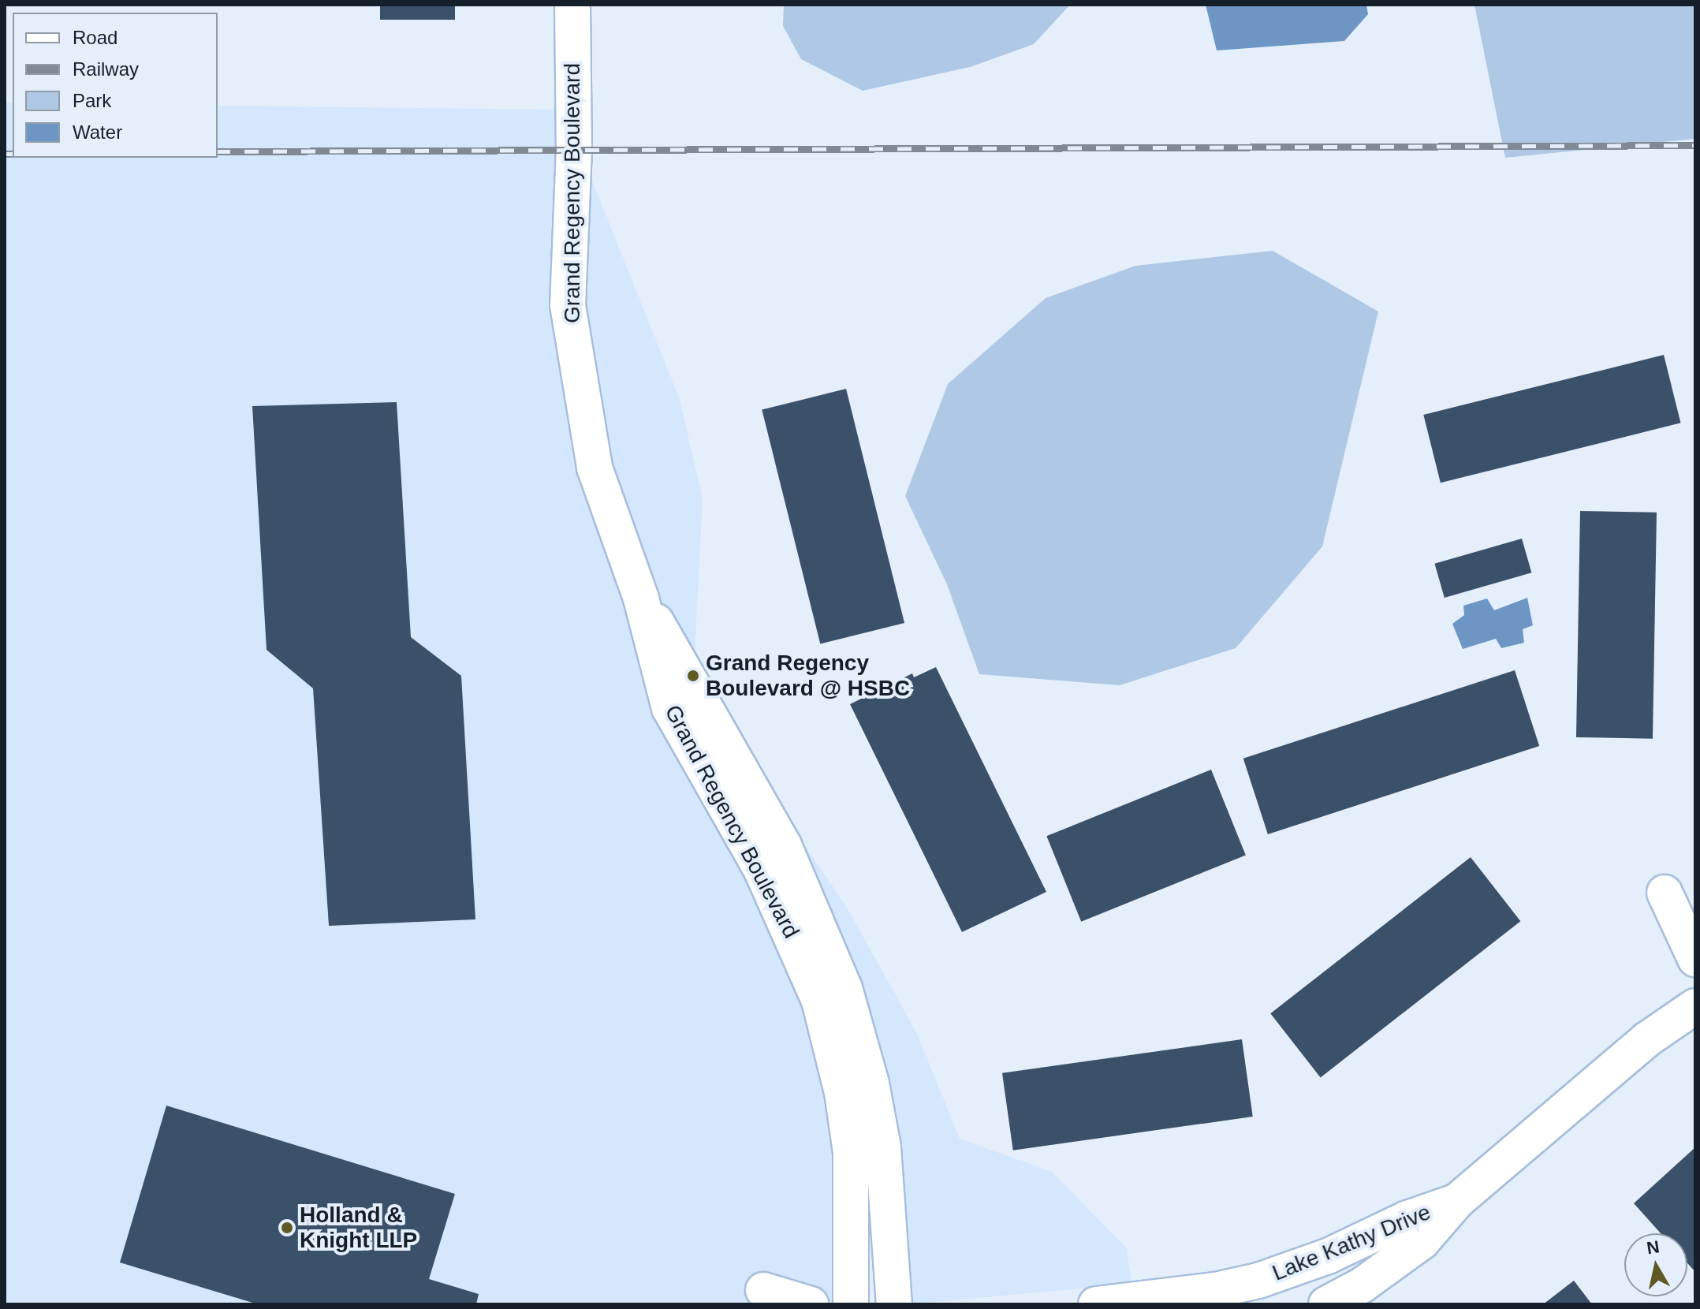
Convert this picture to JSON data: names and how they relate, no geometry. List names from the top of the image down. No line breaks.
{"streets":{"street":["Grand Regency Boulevard","Lake Kathy Drive"]},"places":["Grand Regency Boulevard @ HSBC","Holland & Knight LLP"],"legend":["Road","Railway","Park","Water"],"north":"top"}
